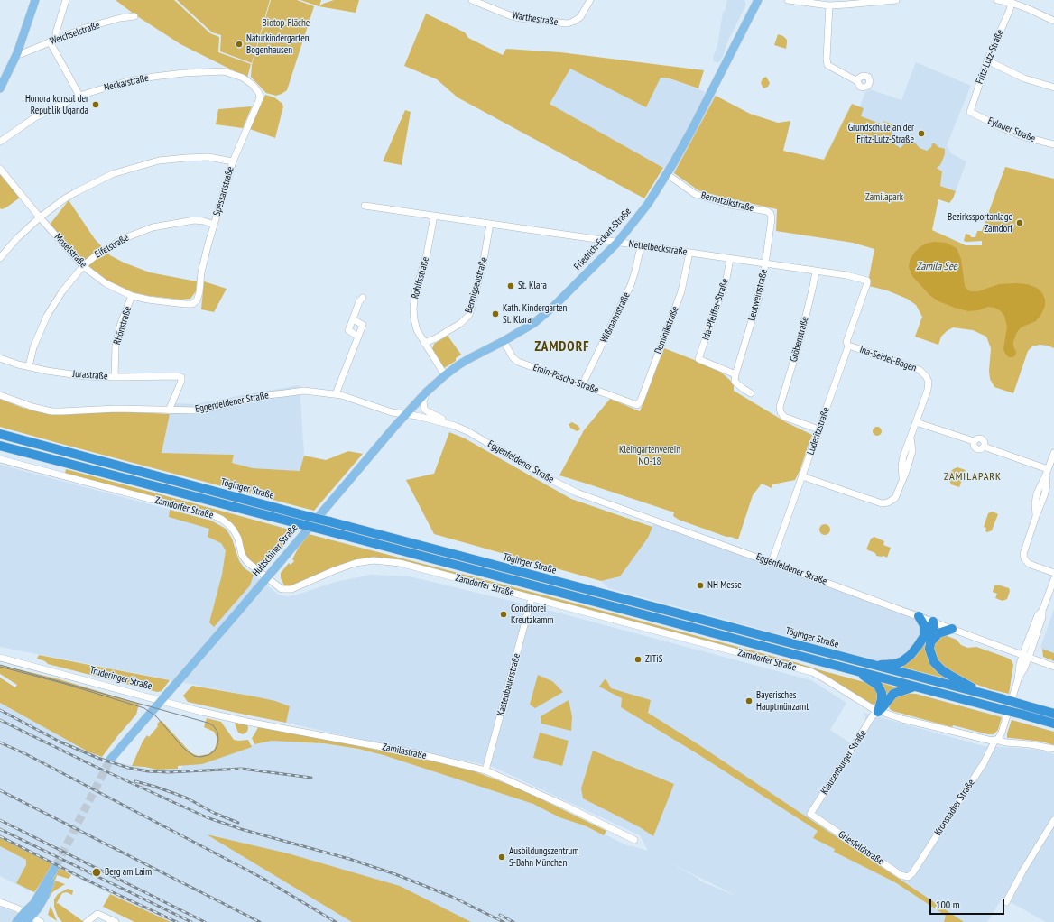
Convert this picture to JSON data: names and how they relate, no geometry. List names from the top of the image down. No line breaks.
{"streets":{"highway":["Töginger Straße"],"main road":["Friedrich-Eckart-Straße","Hultschiner Straße","Truderinger Straße"],"street":["Warthestraße","Weichselstraße","Fritz-Lutz-Straße","Neckarstraße","Eylauer Straße","Spessartstraße","Bernatzikstraße","Eifelstraße","Nettelbeckstraße","Moselstraße","Rohlfsstraße","Bennigsenstraße","Leutweinstraße","Ida-Pfeiffer-Straße","Wißmannstraße","Rhönstraße","Dominikstraße","Gröbenstraße","Ina-Seidel-Bogen","Jurastraße","Emin-Pascha-Straße","Eggenfeldener Straße","Lüderitzstraße","Zamdorfer Straße","Kastenbauerstraße","Zamilastraße","Klausenburger Straße","Kronstadter Straße","Griesfeldstraße"]},"crossings":[["Fritz-Lutz-Straße","Eylauer Straße"],["Neckarstraße","Spessartstraße"],["Spessartstraße","Eifelstraße"],["Spessartstraße","Moselstraße"],["Bernatzikstraße","Friedrich-Eckart-Straße"],["Bernatzikstraße","Leutweinstraße"],["Friedrich-Eckart-Straße","Nettelbeckstraße"],["Friedrich-Eckart-Straße","Rohlfsstraße"],["Friedrich-Eckart-Straße","Emin-Pascha-Straße"],["Friedrich-Eckart-Straße","Eggenfeldener Straße"],["Friedrich-Eckart-Straße","Hultschiner Straße"],["Eifelstraße","Moselstraße"],["Eifelstraße","Jurastraße"],["Nettelbeckstraße","Rohlfsstraße"],["Nettelbeckstraße","Bennigsenstraße"],["Nettelbeckstraße","Leutweinstraße"],["Nettelbeckstraße","Ida-Pfeiffer-Straße"],["Nettelbeckstraße","Wißmannstraße"],["Nettelbeckstraße","Dominikstraße"],["Nettelbeckstraße","Gröbenstraße"],["Nettelbeckstraße","Lüderitzstraße"],["Moselstraße","Rhönstraße"],["Rohlfsstraße","Bennigsenstraße"],["Leutweinstraße","Ida-Pfeiffer-Straße"],["Wißmannstraße","Emin-Pascha-Straße"],["Rhönstraße","Jurastraße"],["Dominikstraße","Emin-Pascha-Straße"],["Ina-Seidel-Bogen","Lüderitzstraße"],["Jurastraße","Eggenfeldener Straße"],["Eggenfeldener Straße","Lüderitzstraße"],["Eggenfeldener Straße","Hultschiner Straße"],["Eggenfeldener Straße","Kronstadter Straße"],["Zamdorfer Straße","Hultschiner Straße"],["Zamdorfer Straße","Kastenbauerstraße"],["Zamdorfer Straße","Klausenburger Straße"],["Zamdorfer Straße","Kronstadter Straße"],["Hultschiner Straße","Truderinger Straße"],["Hultschiner Straße","Zamilastraße"],["Truderinger Straße","Zamilastraße"],["Kastenbauerstraße","Zamilastraße"],["Klausenburger Straße","Griesfeldstraße"],["Kronstadter Straße","Griesfeldstraße"]],"districts":["ZAMDORF","ZAMILAPARK"],"water":["Zamila See"],"parks":["Biotop-Fläche","Zamilapark","Kleingartenverein NO-18"],"places":["Naturkindergarten Bogenhausen","Honorarkonsul der Republik Uganda","Grundschule an der Fritz-Lutz-Straße","Bezirkssportanlage Zamdorf","St. Klara","Kath. Kindergarten St. Klara","NH Messe","Conditorei Kreutzkamm","ZITiS","Bayerisches Hauptmünzamt","Ausbildungszentrum S-Bahn München","Berg am Laim"],"scale_bar":"100 m"}
